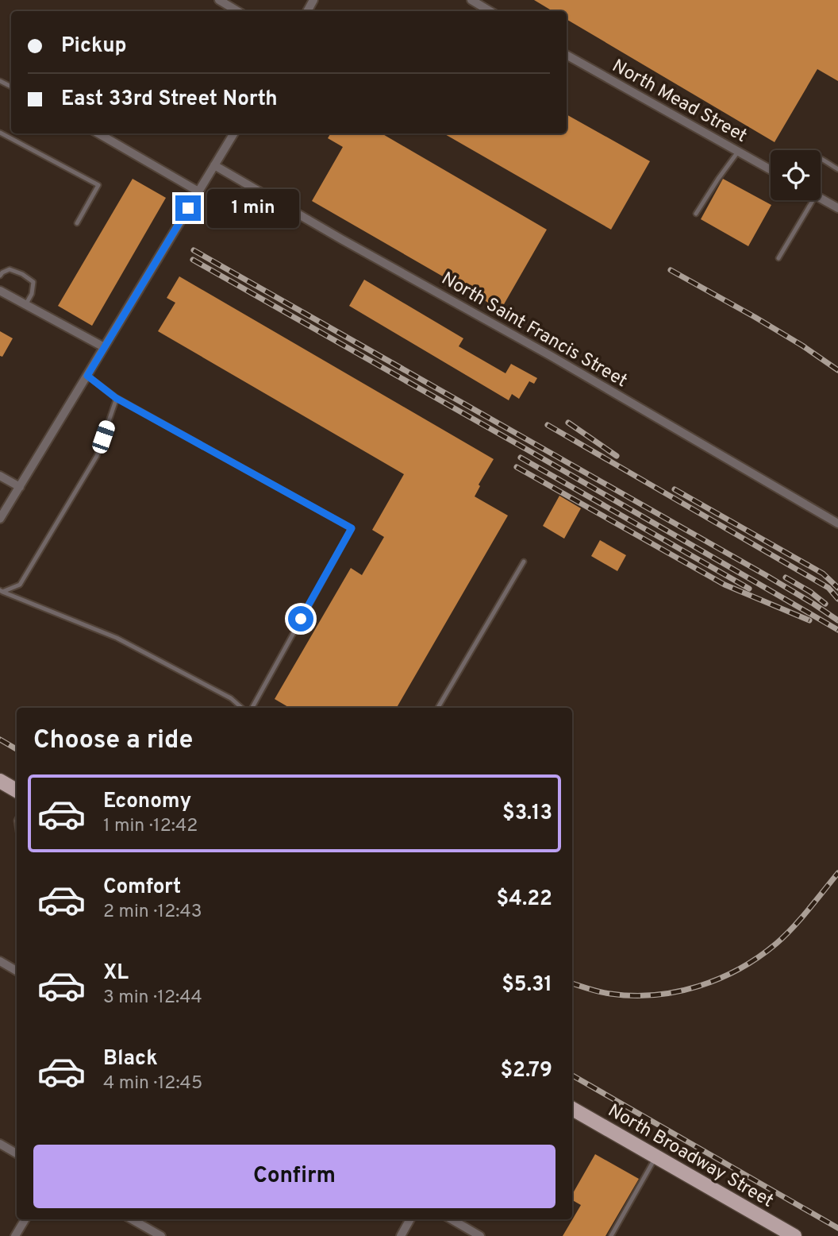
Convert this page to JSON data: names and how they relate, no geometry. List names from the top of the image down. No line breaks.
{"streets":{"main road":["North Broadway Street"],"street":["North Mead Street","North Saint Francis Street"]},"page":{"banner":["Pickup","East 33rd Street North"],"bubble":"1 min","heading":"Choose a ride","list":[{"name":"Economy","note":"1 min · 12:42","value":"$3.13"},{"name":"Comfort","note":"2 min · 12:43","value":"$4.22"},{"name":"XL","note":"3 min · 12:44","value":"$5.31"},{"name":"Black","note":"4 min · 12:45","value":"$2.79"}],"buttons":"Confirm"}}
